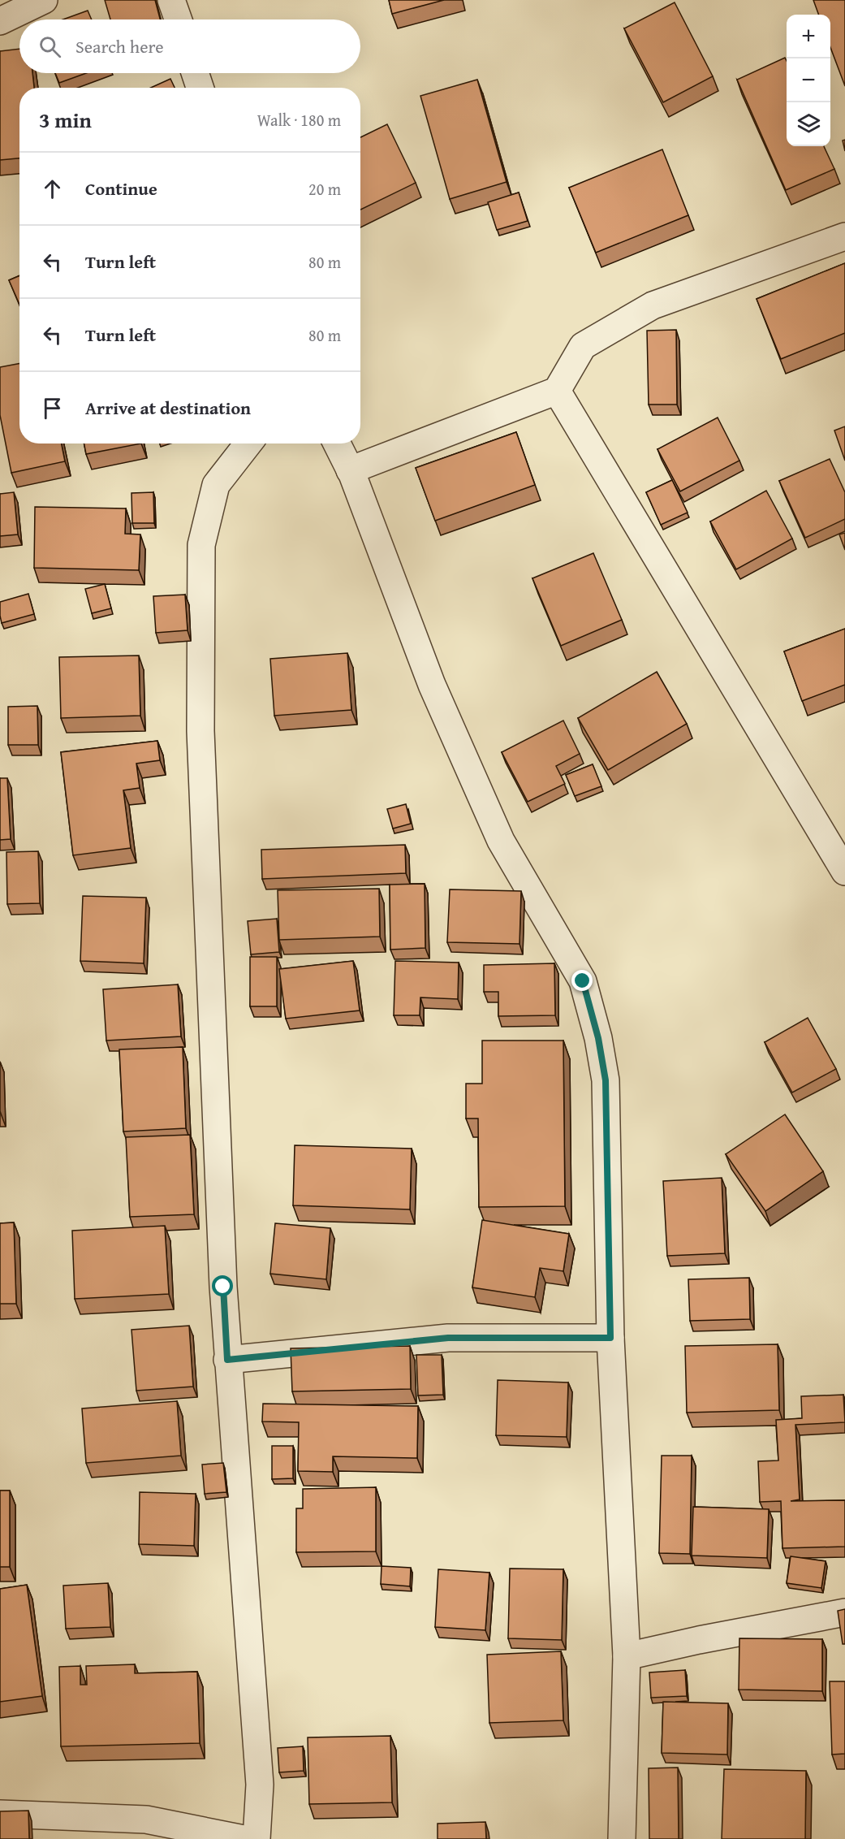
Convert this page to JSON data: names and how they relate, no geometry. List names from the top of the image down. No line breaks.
{"page":{"map_buttons":["+","−"],"search":"Search here","heading":["3 min","Walk · 180 m"],"list":[["Continue","20 m"],["Turn left","80 m"],["Turn left","80 m"],"Arrive at destination"]}}
